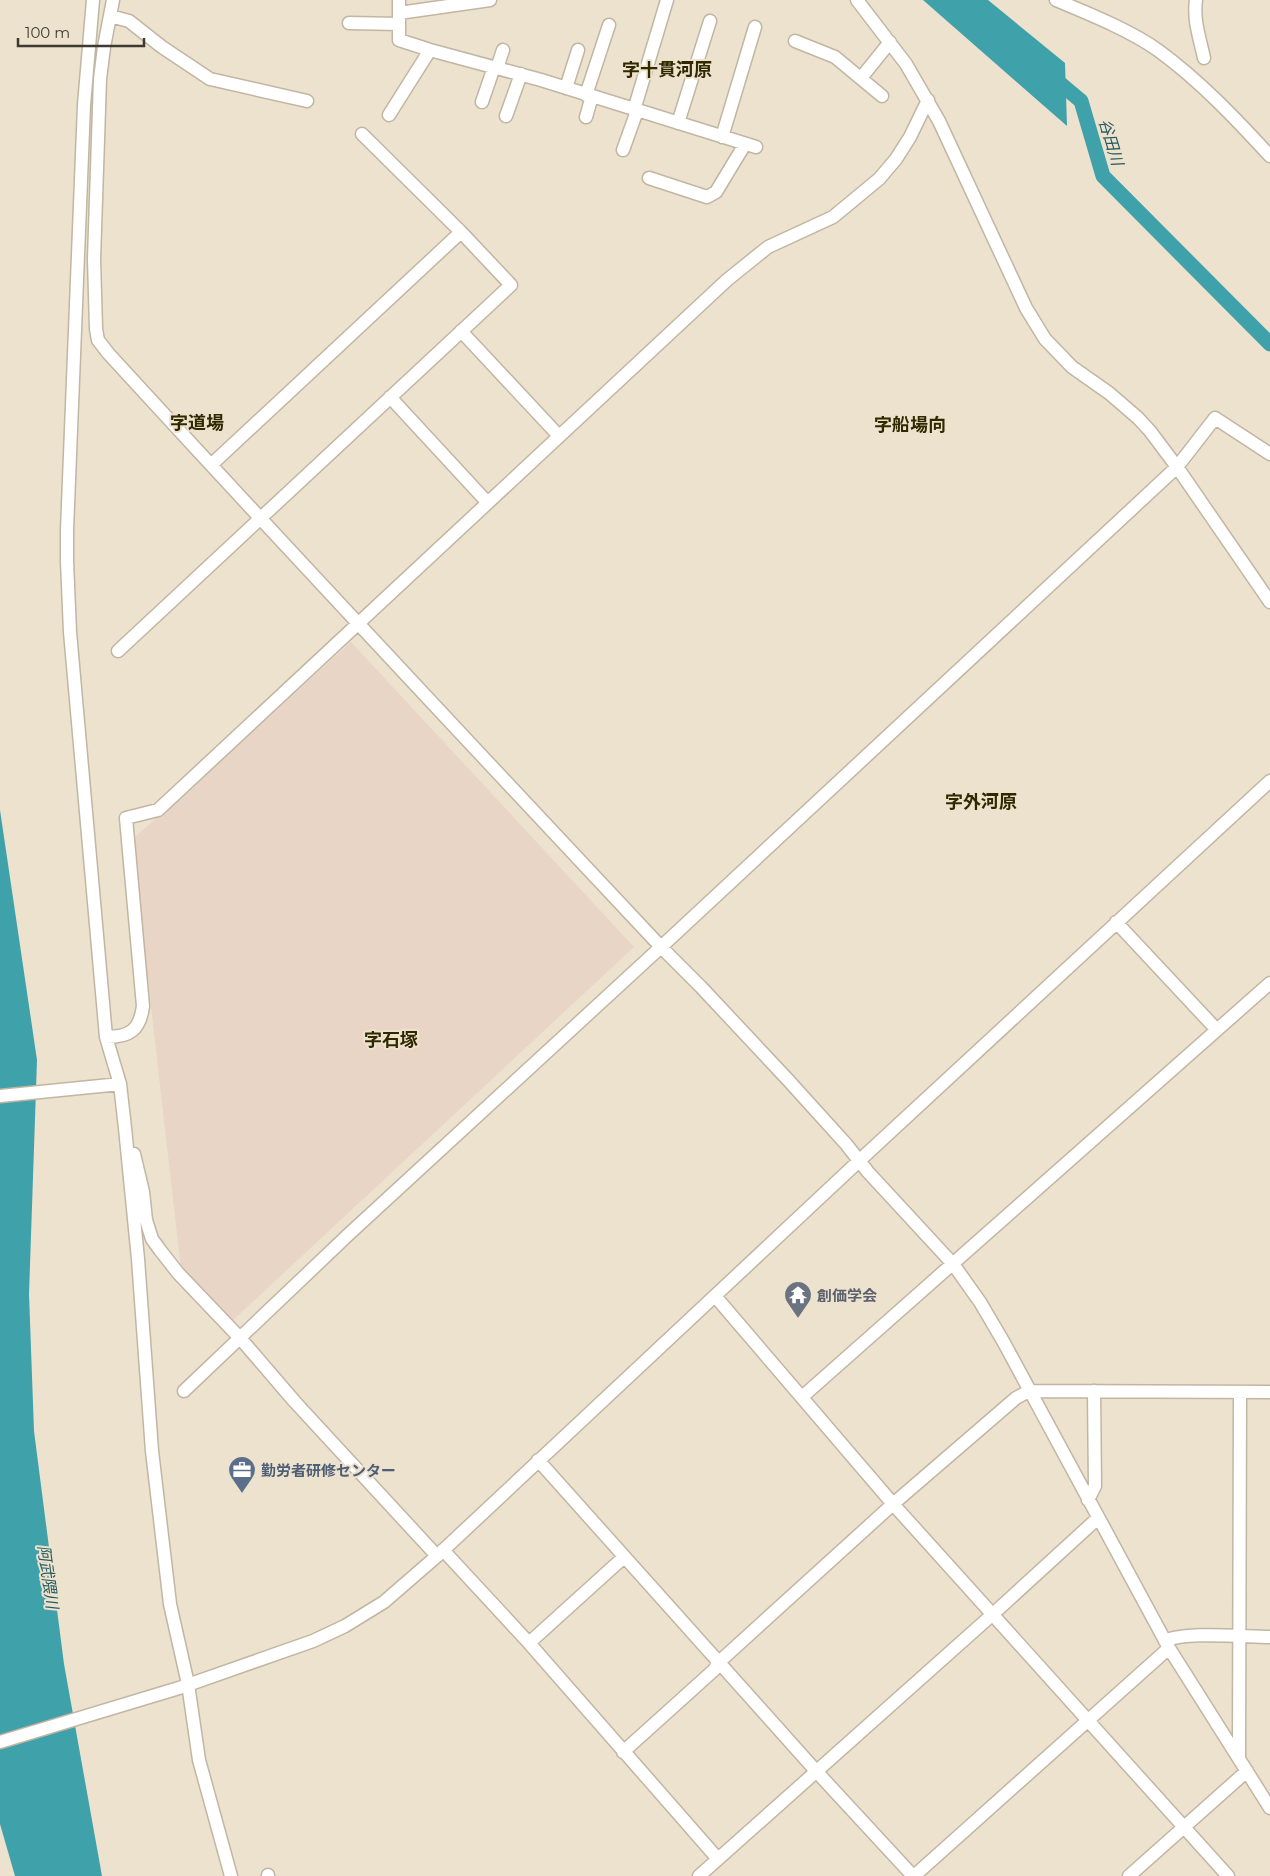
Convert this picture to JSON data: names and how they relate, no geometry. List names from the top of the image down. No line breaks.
{"districts":["字十貫河原","字道場","字船場向","字外河原","字石塚"],"water":["谷田川","阿武隈川"],"places":{"temple":["創価学会"],"office":["勤労者研修センター"]},"scale_bar":"100 m"}
